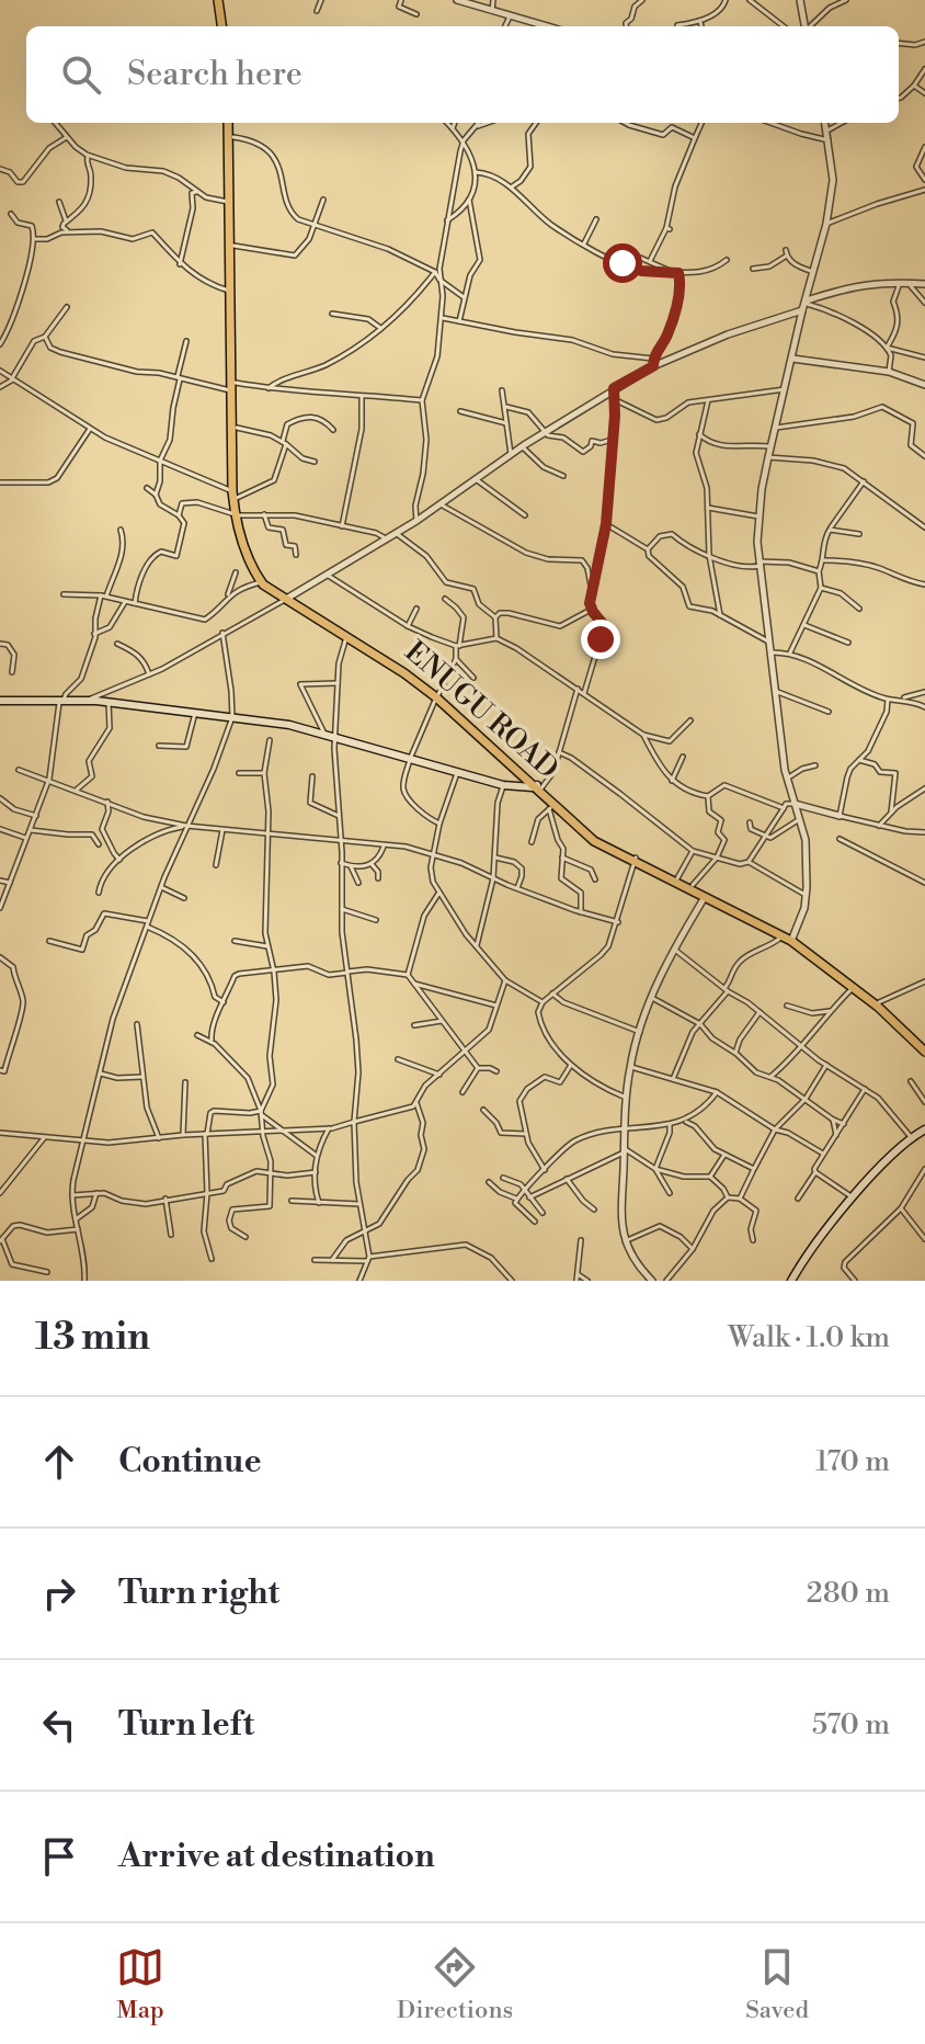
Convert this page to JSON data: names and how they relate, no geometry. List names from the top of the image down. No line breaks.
{"streets":{"main road":["ENUGU ROAD"]},"page":{"search":"Search here","heading":["13 min","Walk · 1.0 km"],"list":[["Continue","170 m"],["Turn right","280 m"],["Turn left","570 m"],"Arrive at destination"],"nav":["Map","Directions","Saved"]}}
